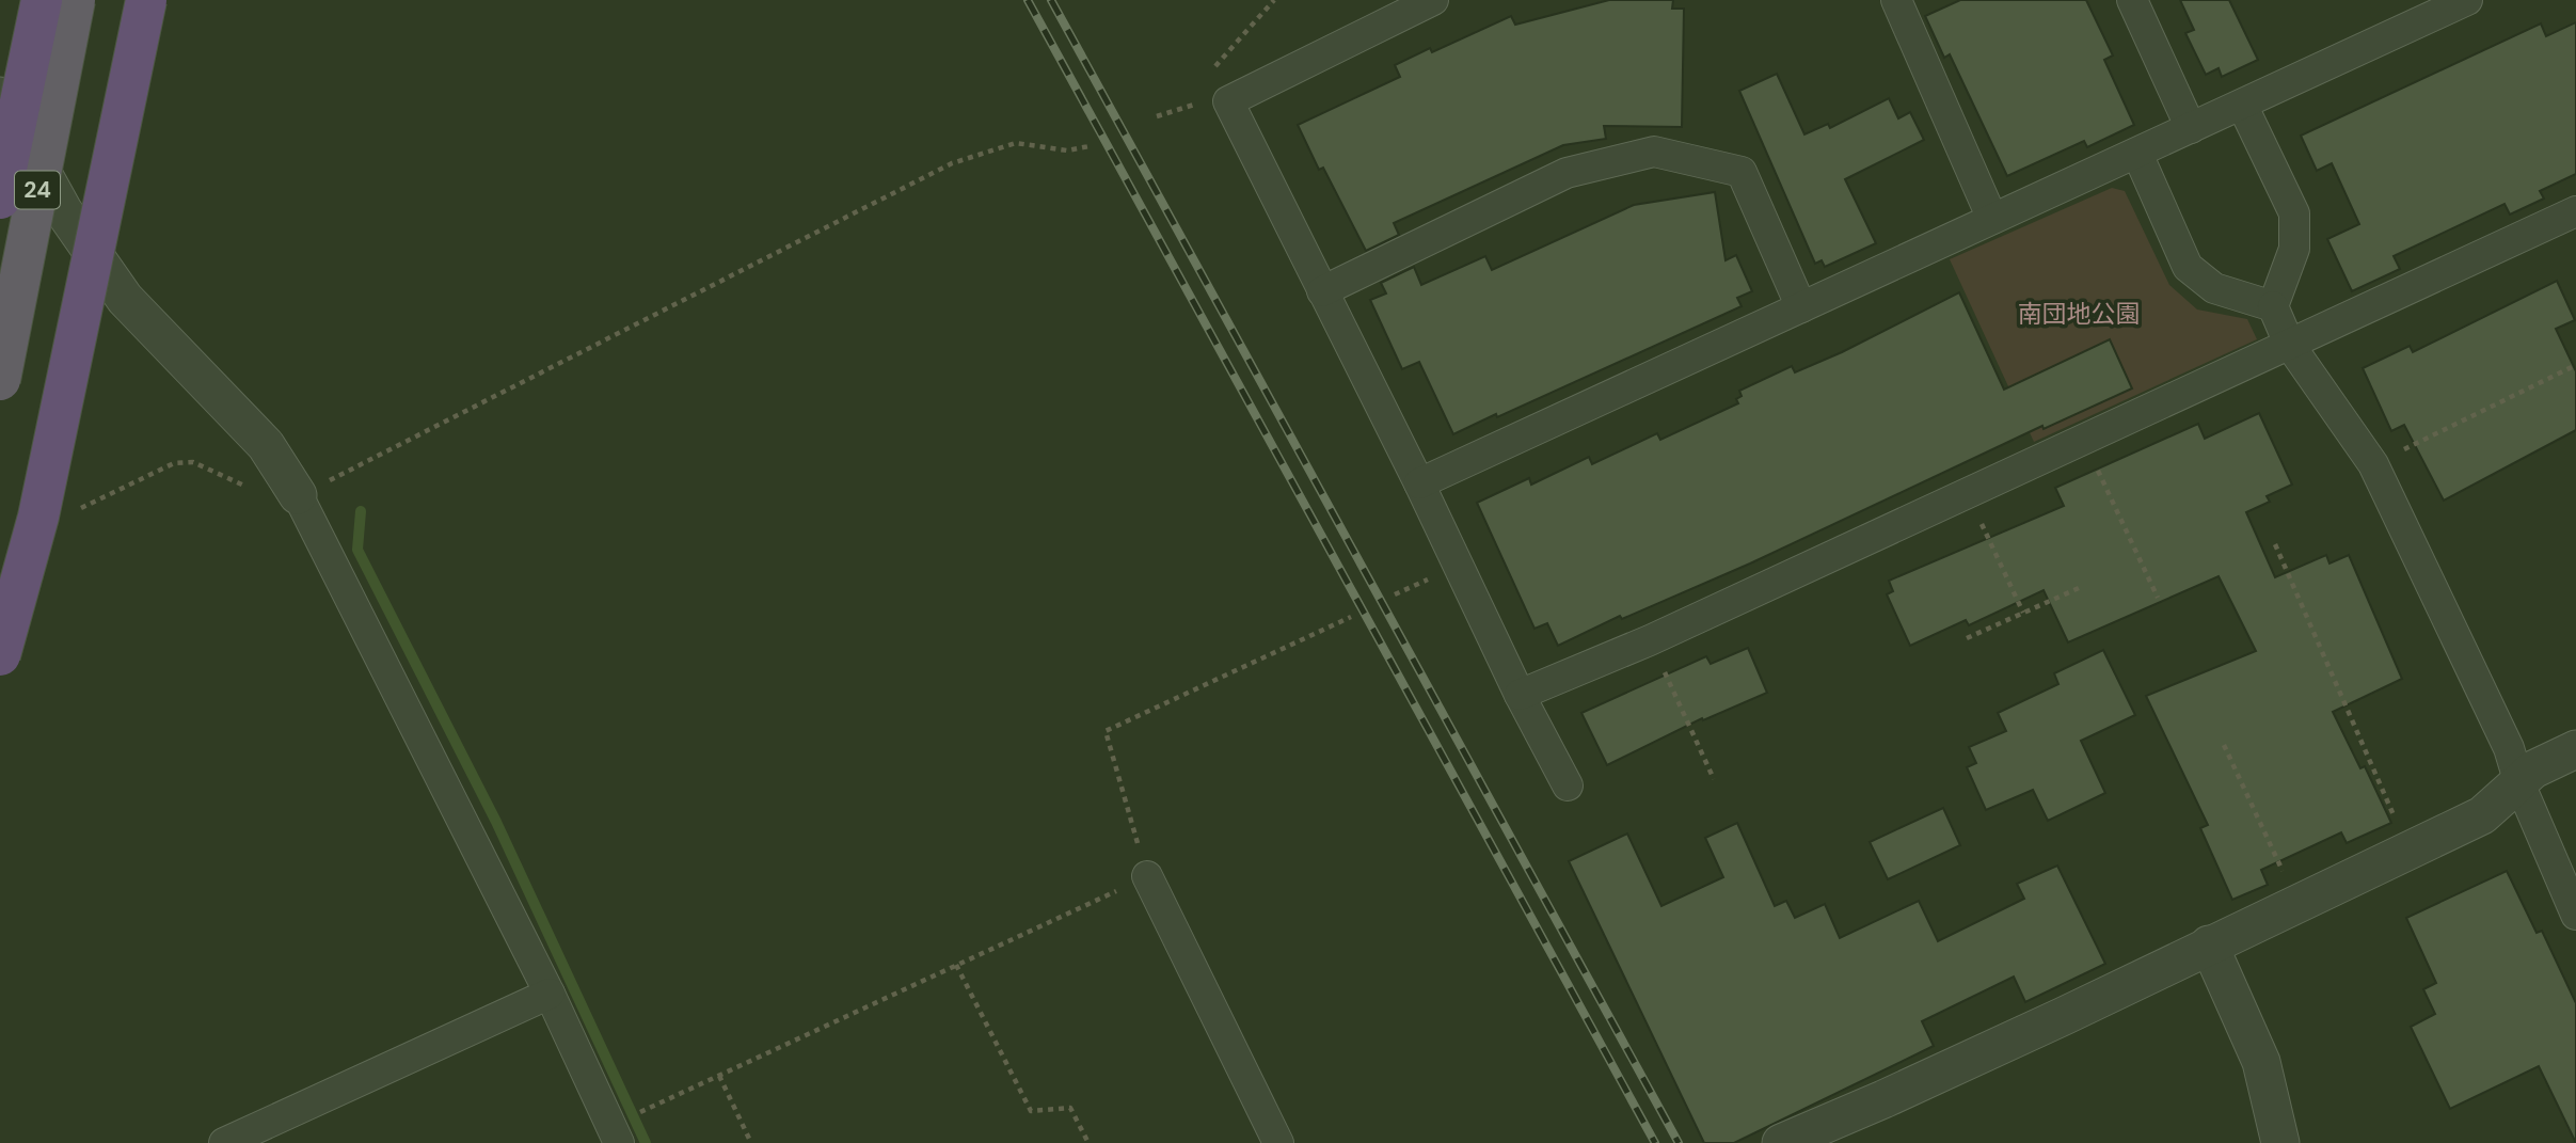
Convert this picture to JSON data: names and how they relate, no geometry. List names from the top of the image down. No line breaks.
{"streets":{"highway":["24"]},"parks":["南団地公園"]}
